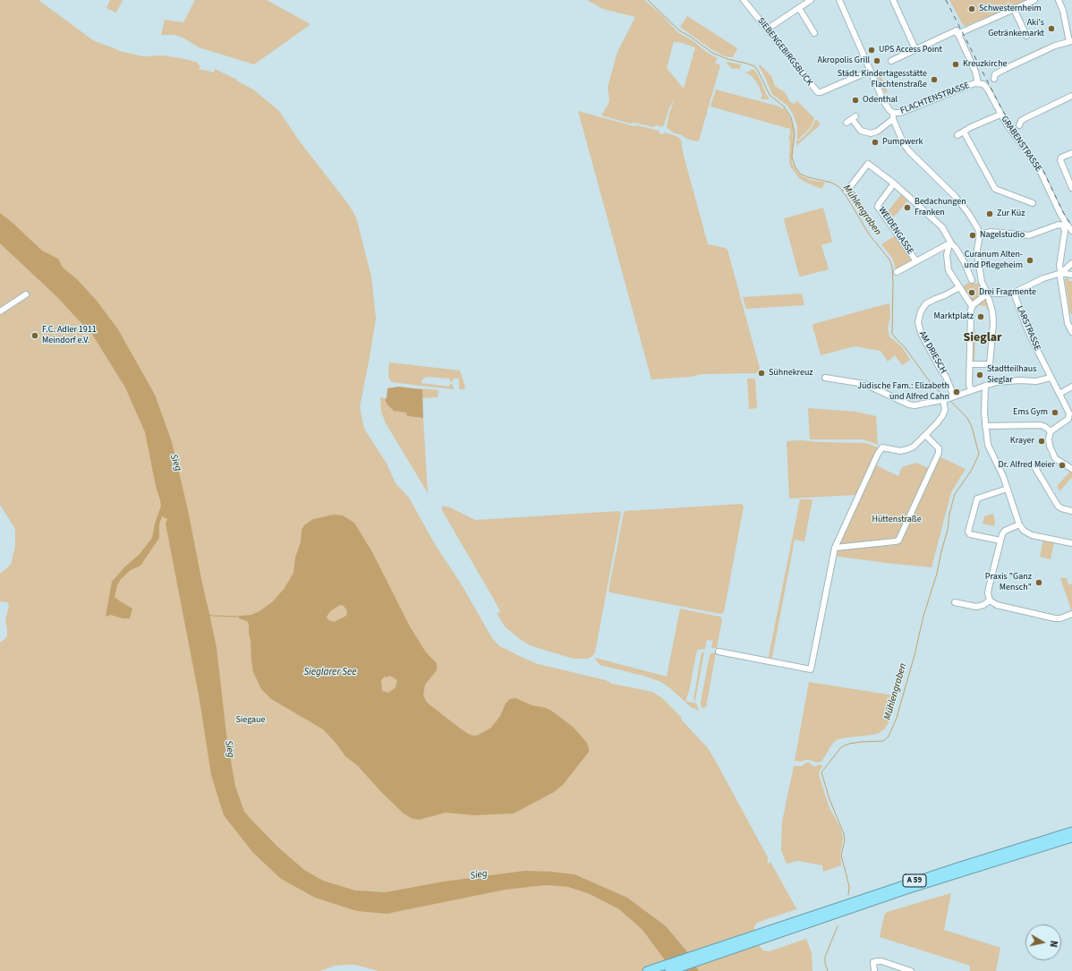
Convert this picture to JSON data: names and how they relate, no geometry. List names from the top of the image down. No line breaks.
{"streets":{"highway":["A 59"],"street":["SIEBENGEBIRGSBLICK","FLACHTENSTRASSE","GRABENSTRASSE","WEIDENGASSE","LARSTRASSE","AM DRIESCH"]},"crossings":[["FLACHTENSTRASSE","GRABENSTRASSE"]],"districts":["Sieglar"],"water":["Mühlengraben","Sieg","Sieglarer See"],"parks":["Hüttenstraße","Siegaue"],"places":["Schwesternheim","Aki's Getränkemarkt","UPS Access Point","Akropolis Grill","Kreuzkirche","Städt. Kindertagesstätte Flachtenstraße","Odenthal","Pumpwerk","Bedachungen Franken","Zur Küz","Nagelstudio","Curanum Alten- und Pflegeheim","Drei Fragmente","Marktplatz","F.C. Adler 1911 Meindorf e.V.","Sühnekreuz","Stadtteilhaus Sieglar","Jüdische Fam.: Elizabeth und Alfred Cahn","Ems Gym","Krayer","Dr. Alfred Meier","Praxis \"Ganz Mensch\""],"north":"right"}
